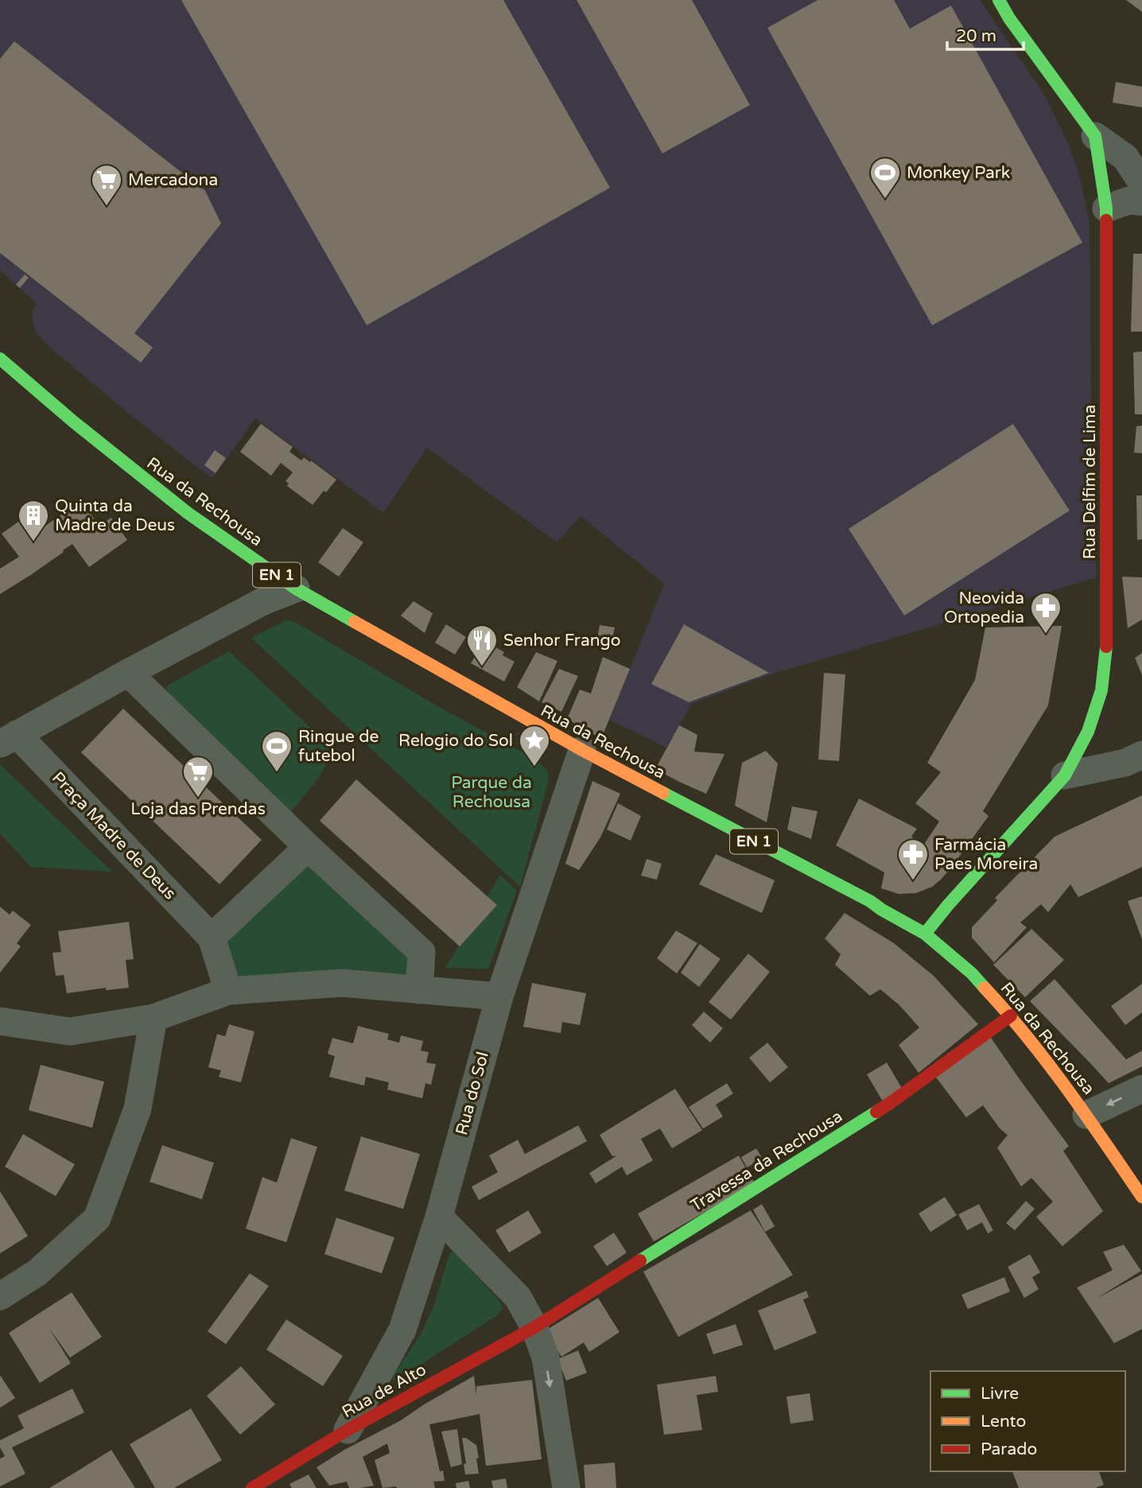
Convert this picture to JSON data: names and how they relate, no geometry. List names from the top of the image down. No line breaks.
{"streets":{"main road":["Rua Delfim de Lima","Rua da Rechousa","EN 1","Travessa da Rechousa","Rua de Alto"],"street":["Praça Madre de Deus","Rua do Sol"]},"crossings":[["Rua Delfim de Lima","Rua da Rechousa"],["Rua da Rechousa","Praça Madre de Deus"],["Rua da Rechousa","Rua do Sol"],["Rua da Rechousa","Travessa da Rechousa"],["Rua do Sol","Rua de Alto"],["Travessa da Rechousa","Rua de Alto"]],"parks":["Parque da Rechousa"],"places":{"sports":["Monkey Park","Ringue de futebol"],"supermarket":["Mercadona","Loja das Prendas"],"building":["Quinta da Madre de Deus"],"pharmacy":["Neovida Ortopedia","Farmácia Paes Moreira"],"restaurant":["Senhor Frango"],"place":["Relogio do Sol"]},"legend":["Livre","Lento","Parado"],"scale_bar":"20 m"}
